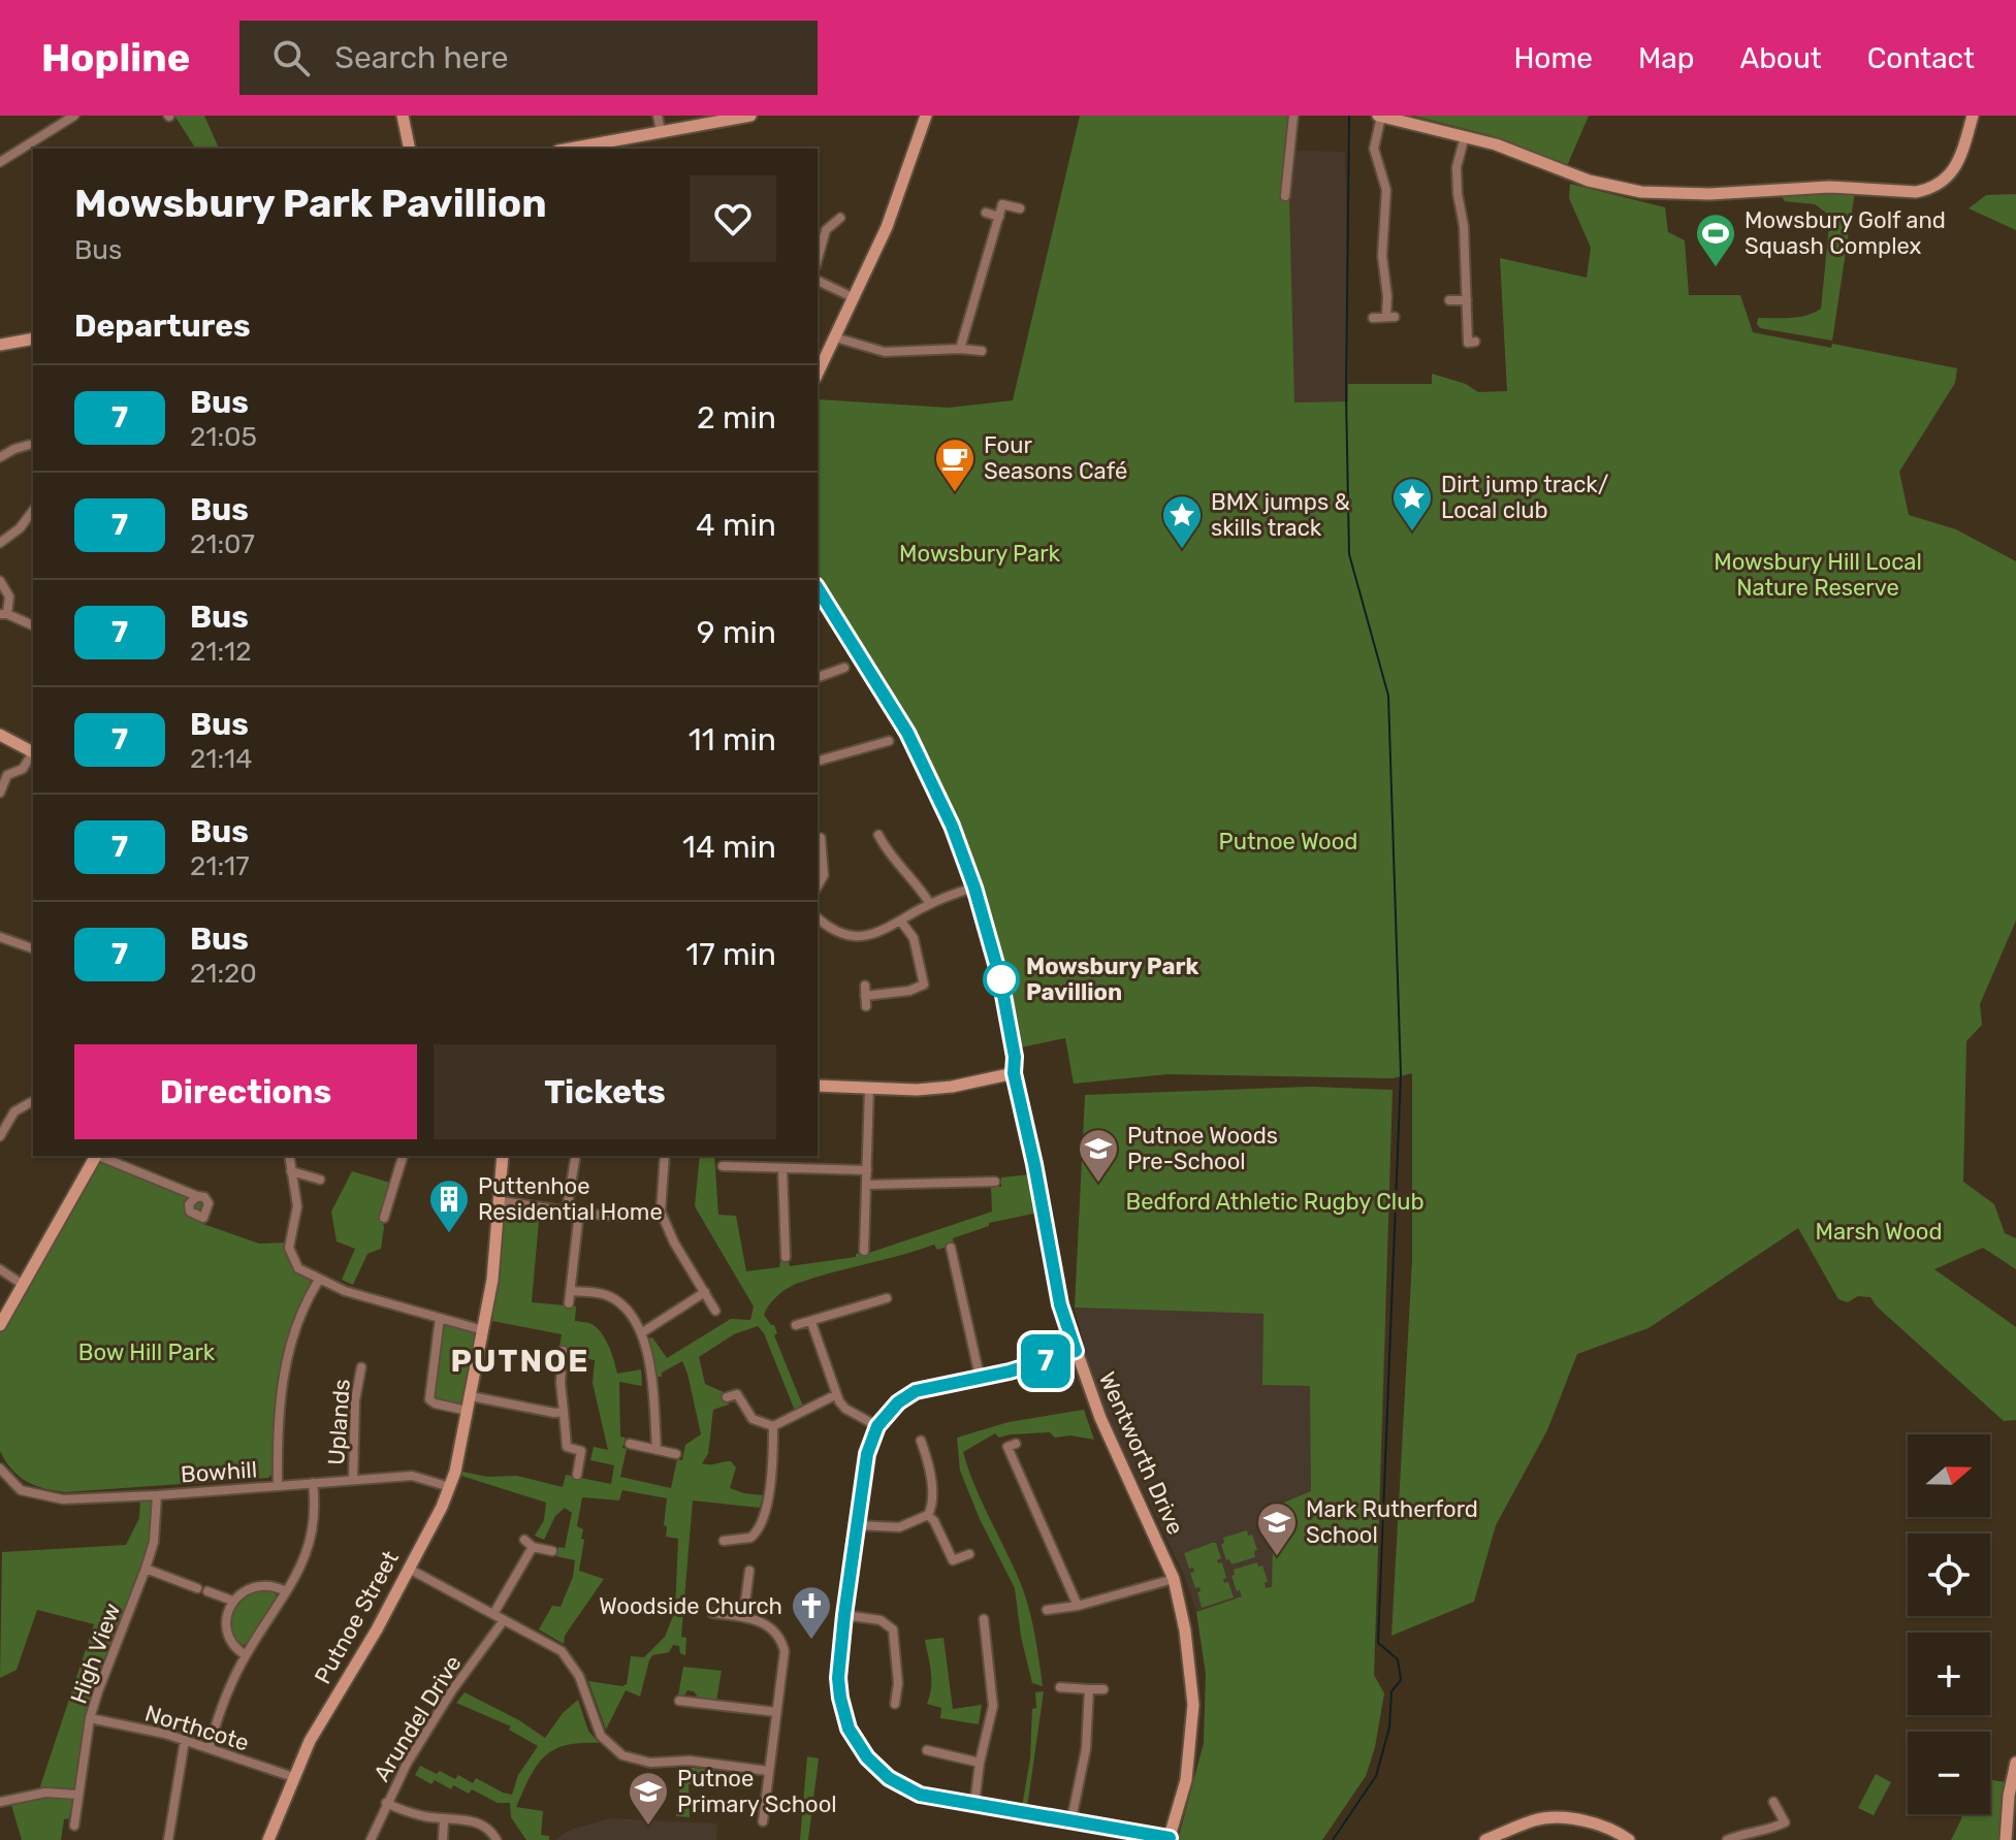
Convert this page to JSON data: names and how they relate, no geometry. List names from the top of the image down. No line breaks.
{"streets":{"street":["Uplands","Wentworth Drive","Bowhill","Putnoe Street","High View","Arundel Drive","Northcote"]},"crossings":[["Uplands","Bowhill"],["Bowhill","Putnoe Street"],["Bowhill","High View"],["Putnoe Street","Northcote"],["High View","Northcote"]],"districts":["PUTNOE"],"parks":["Mowsbury Park","Mowsbury Hill Local Nature Reserve","Putnoe Wood","Bedford Athletic Rugby Club","Marsh Wood","Bow Hill Park"],"places":{"sports":["Mowsbury Golf and Squash Complex"],"cafe":["Four Seasons Café"],"place":["Dirt jump track/ Local club","BMX jumps & skills track"],"other":["Mowsbury Park Pavillion"],"school or university":["Putnoe Woods Pre-School","Mark Rutherford School","Putnoe Primary School"],"building":["Puttenhoe Residential Home"],"church":["Woodside Church"]},"lines":["bus line 7"],"north":"right","page":{"header":"Hopline","search":"Search here","nav":["Home","Map","About","Contact"],"on_map":"7","heading":[["Mowsbury Park Pavillion","Bus"],"Departures"],"list":[{"mark":"7","name":"Bus","note":"21:05","value":"2 min"},{"mark":"7","name":"Bus","note":"21:07","value":"4 min"},{"mark":"7","name":"Bus","note":"21:12","value":"9 min"},{"mark":"7","name":"Bus","note":"21:14","value":"11 min"},{"mark":"7","name":"Bus","note":"21:17","value":"14 min"},{"mark":"7","name":"Bus","note":"21:20","value":"17 min"}],"buttons":["Directions","Tickets"],"map_buttons":["+","−"]}}
